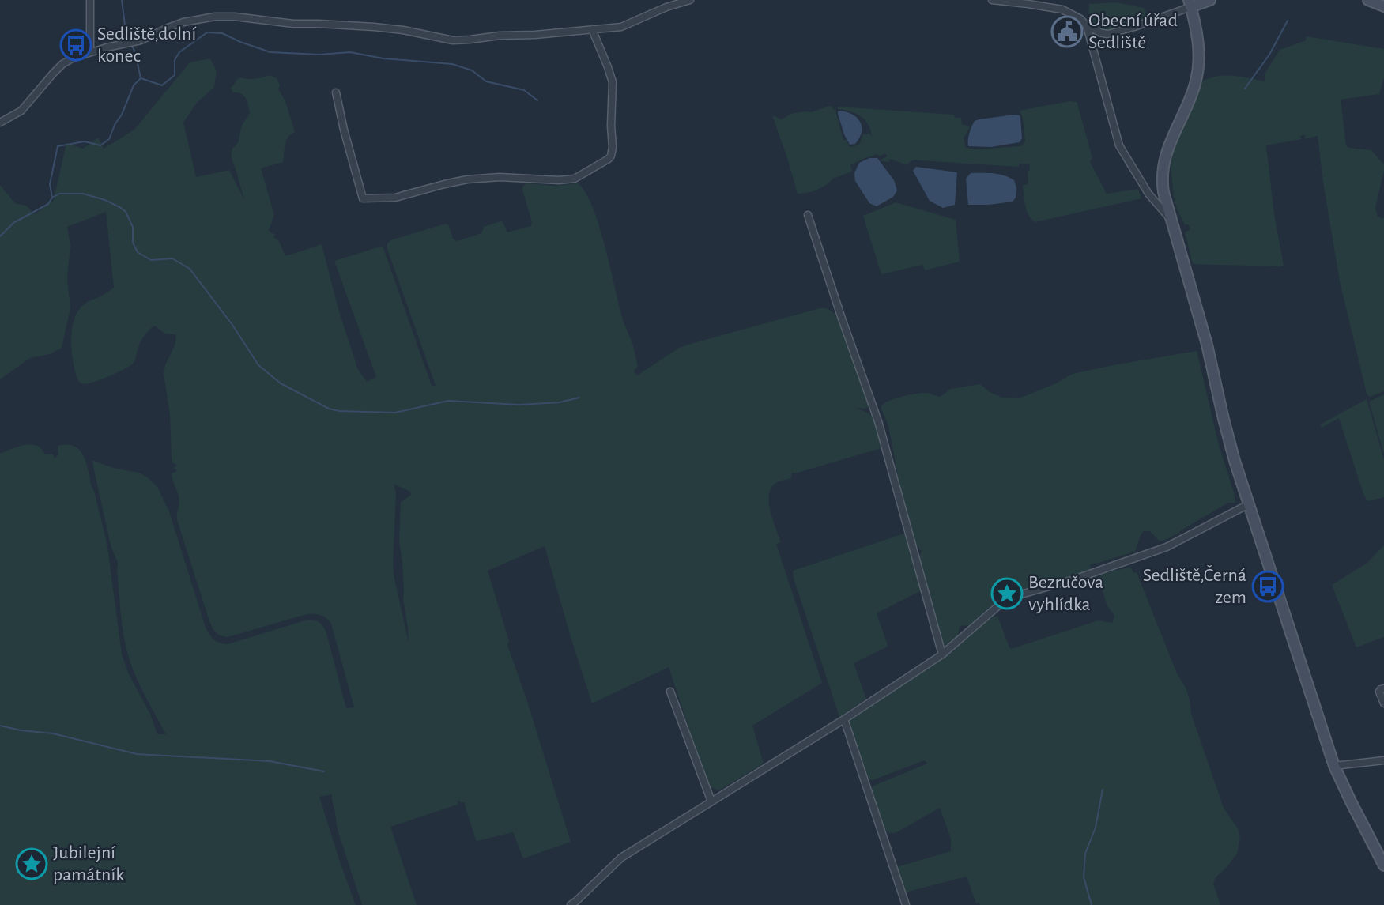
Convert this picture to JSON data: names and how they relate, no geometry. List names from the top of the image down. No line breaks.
{"places":{"public building":["Obecní úřad Sedliště"],"bus stop":["Sedliště,dolní konec","Sedliště,Černá zem"],"place":["Bezručova vyhlídka","Jubilejní památník"]}}
